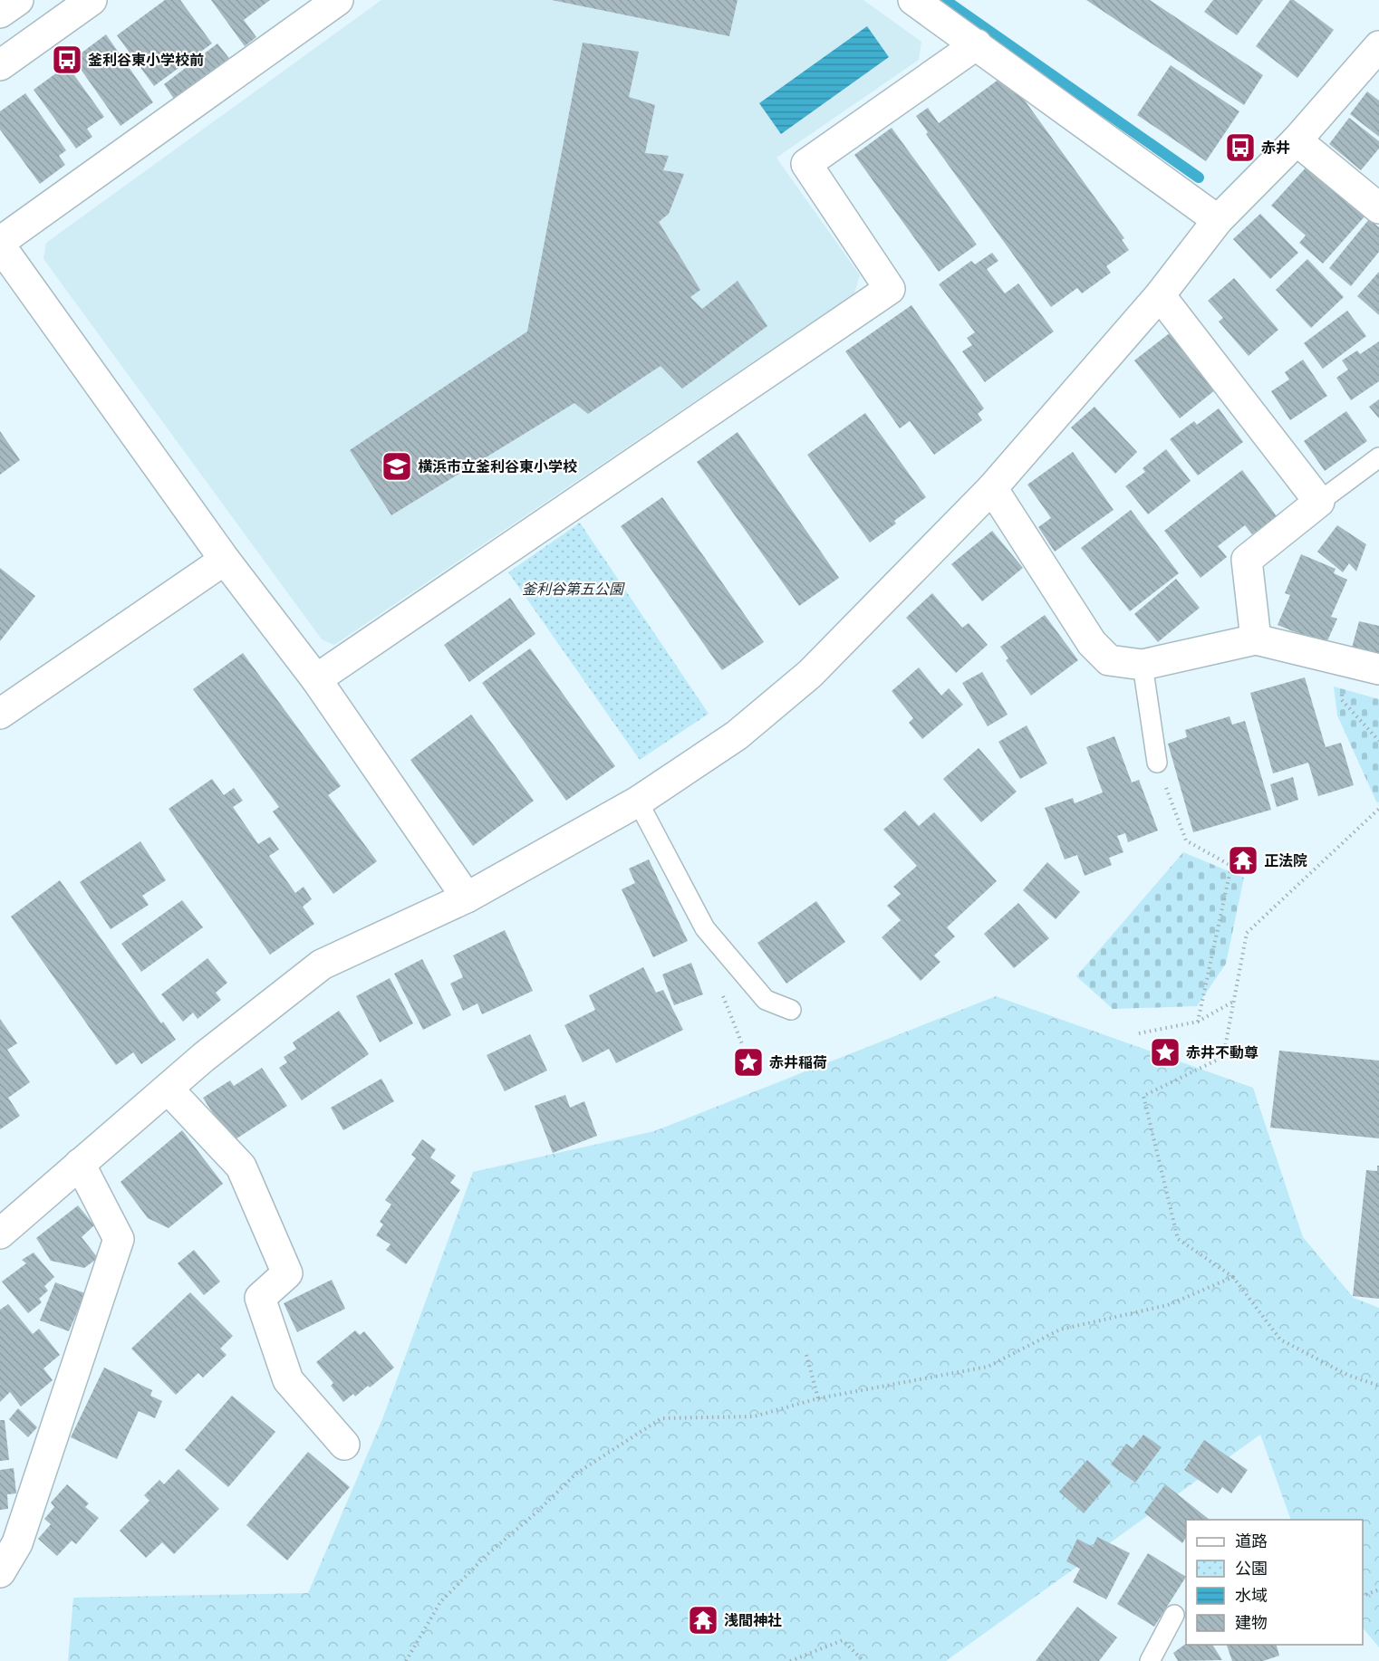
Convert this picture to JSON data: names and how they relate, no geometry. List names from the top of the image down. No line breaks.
{"parks":["釜利谷第五公園"],"places":{"bus stop":["釜利谷東小学校前","赤井"],"school or university":["横浜市立釜利谷東小学校"],"temple":["正法院","浅間神社"],"place":["赤井不動尊","赤井稲荷"]},"legend":["道路","公園","水域","建物"]}
